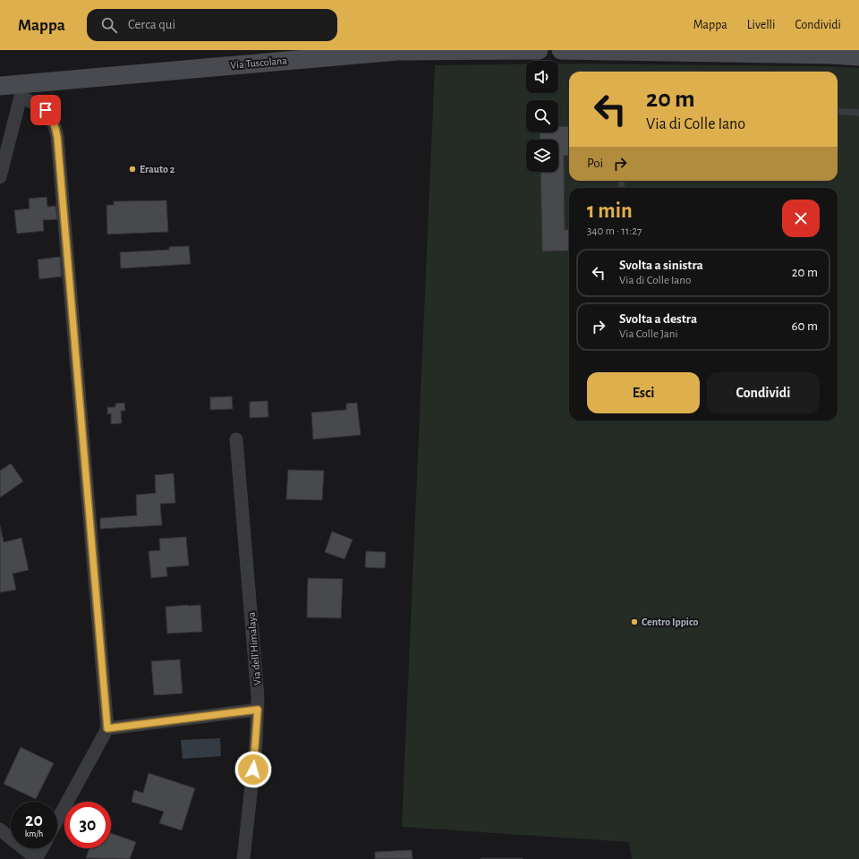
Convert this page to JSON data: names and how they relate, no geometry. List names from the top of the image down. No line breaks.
{"streets":{"main road":["Via Tuscolana"],"street":["Via dell'Himalaya"]},"places":["Erauto 2","Centro Ippico"],"page":{"header":"Mappa","search":"Cerca qui","nav":["Mappa","Livelli","Condividi"],"turn":["20 m","Via di Colle Iano"],"then":"Poi","heading":["1 min","340 m · 11:27"],"list":[{"name":"Svolta a sinistra","note":"Via di Colle Iano","value":"20 m"},{"name":"Svolta a destra","note":"Via Colle Jani","value":"60 m"}],"buttons":["Esci","Condividi"],"speed":"20 km/h","limit":"30"}}
